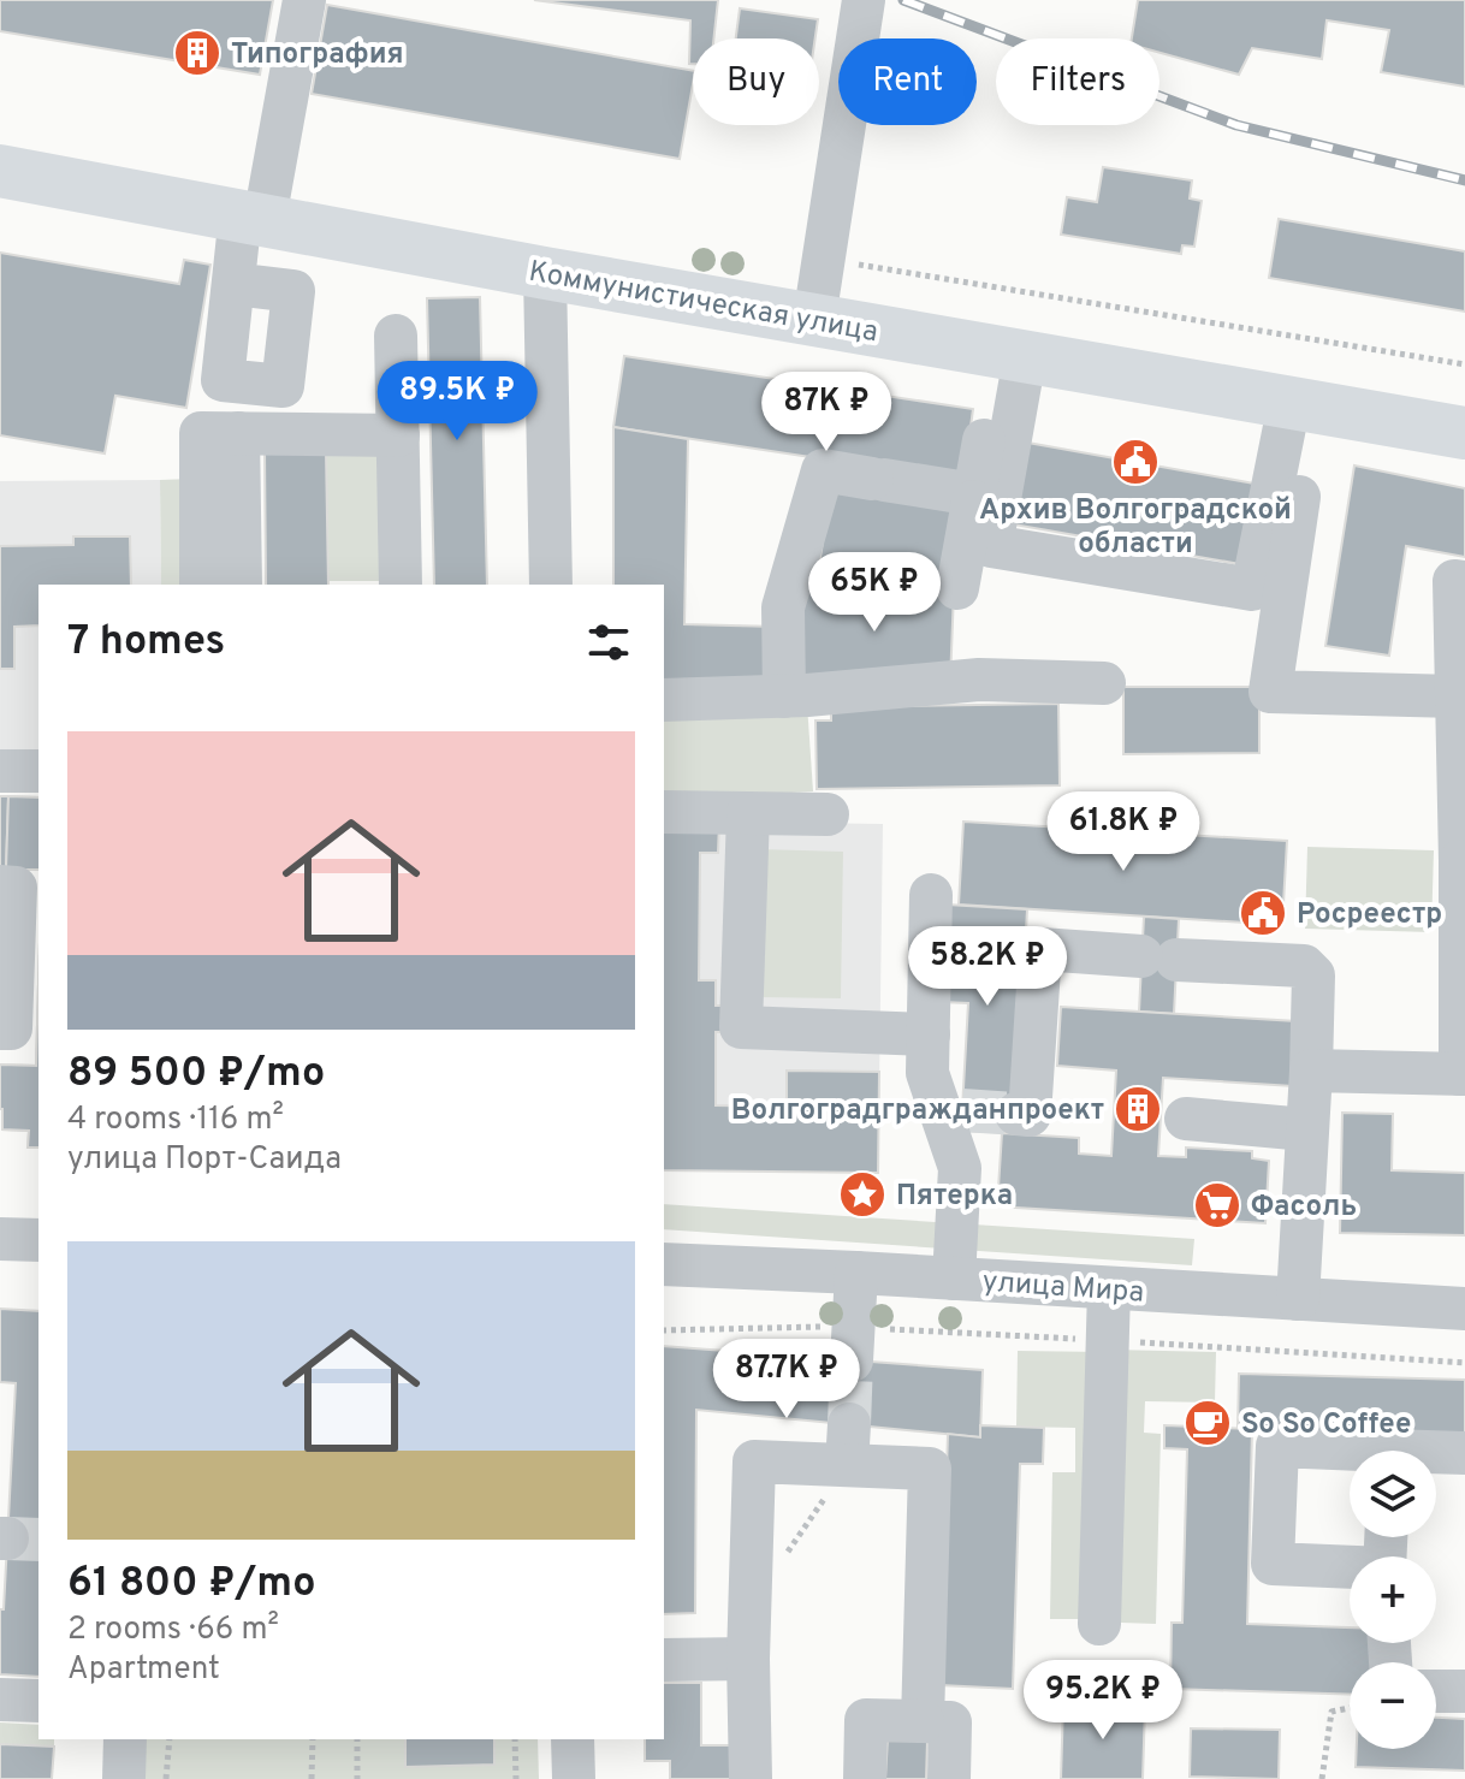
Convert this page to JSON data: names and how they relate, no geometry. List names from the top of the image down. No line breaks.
{"streets":{"main road":["Коммунистическая улица"],"street":["улица Мира"]},"places":{"building":["Типография","Волгоградгражданпроект"],"public building":["Архив Волгоградской области","Росреестр"],"place":["Пятерка"],"supermarket":["Фасоль"],"cafe":["So So Coffee"]},"page":{"chip":["Buy","Rent","Filters"],"price":["89.5K ₽","87K ₽","65K ₽","61.8K ₽","58.2K ₽","87.7K ₽","95.2K ₽"],"heading":"7 homes","list":[{"name":"89 500 ₽/mo","note":"4 rooms · 116 m² · улица Порт-Саида"},{"name":"61 800 ₽/mo","note":"2 rooms · 66 m² · Apartment"}],"map_buttons":["+","−"]}}
